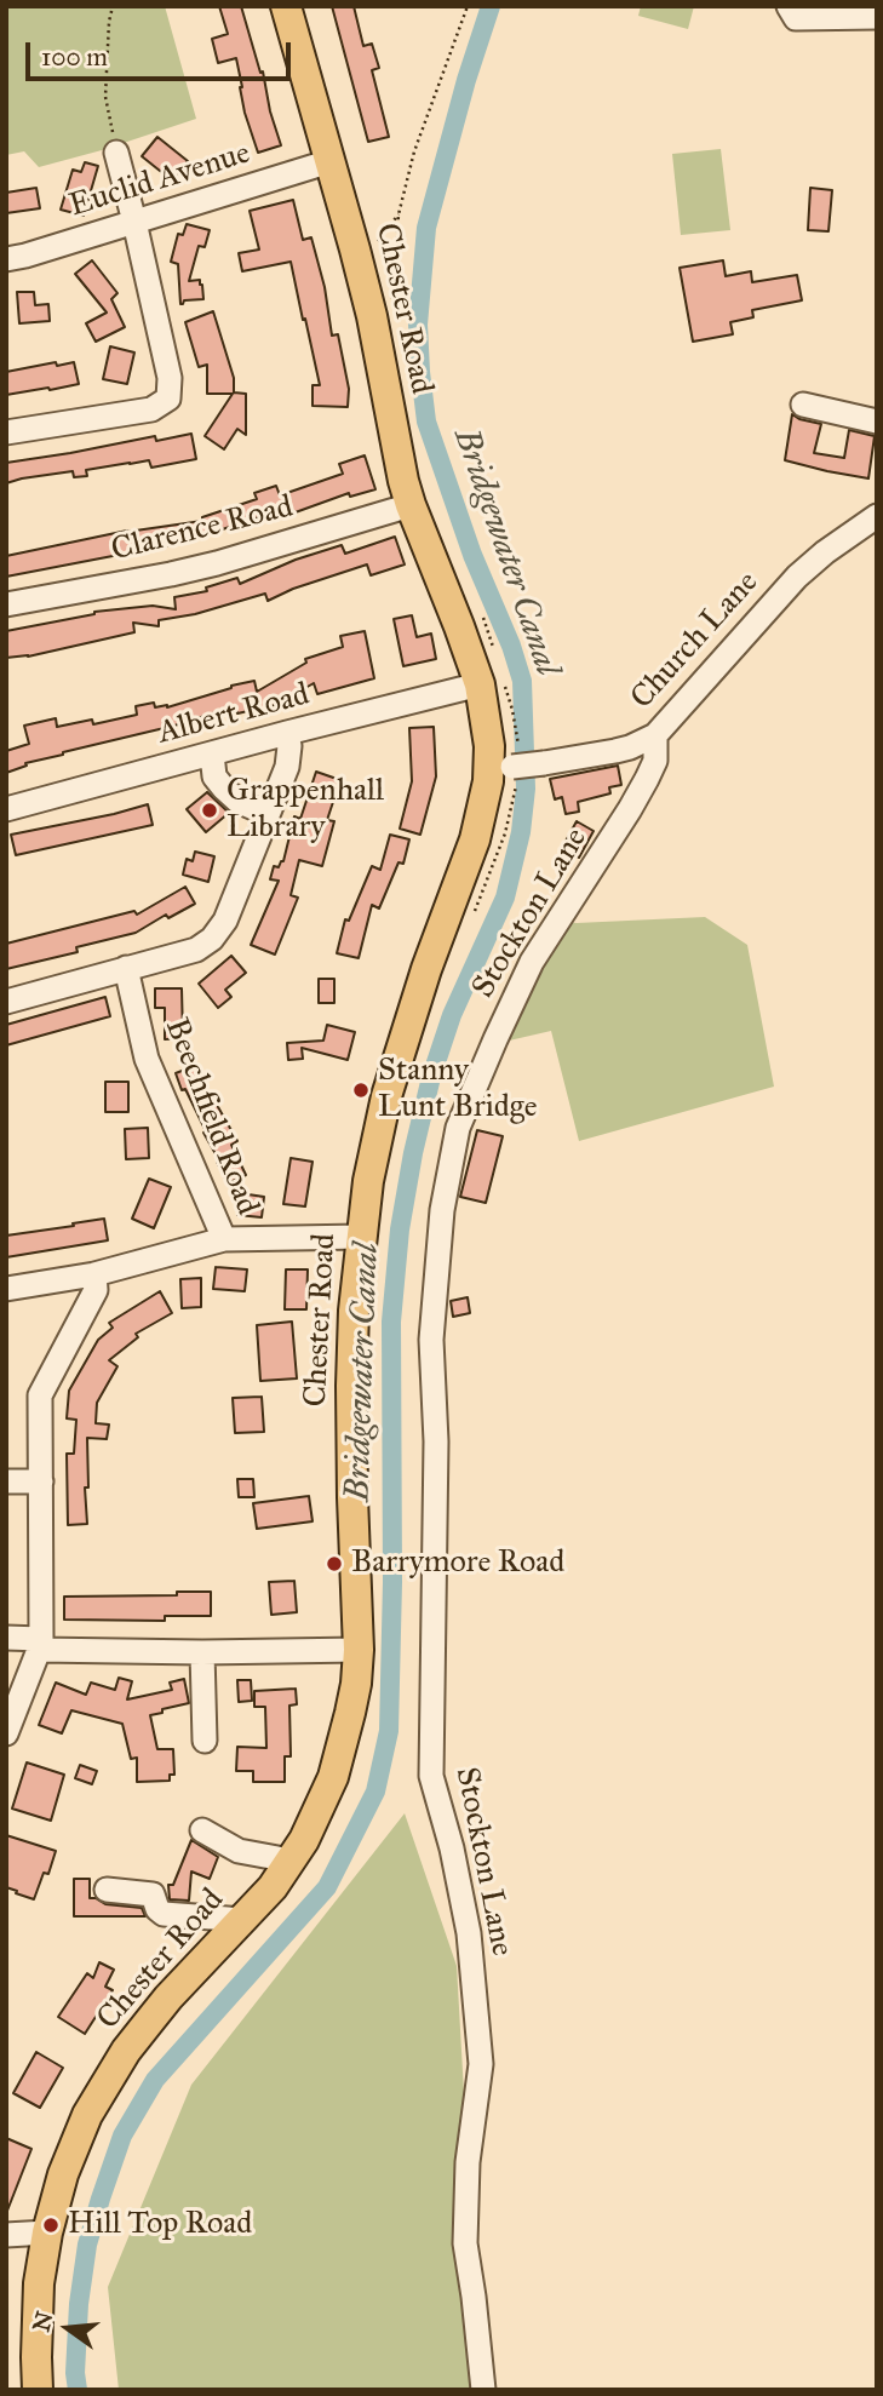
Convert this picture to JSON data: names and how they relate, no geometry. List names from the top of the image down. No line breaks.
{"streets":{"main road":["Chester Road"],"street":["Euclid Avenue","Clarence Road","Church Lane","Albert Road","Stockton Lane","Beechfield Road"]},"crossings":[["Euclid Avenue","Chester Road"],["Chester Road","Clarence Road"],["Chester Road","Church Lane"],["Chester Road","Albert Road"],["Church Lane","Stockton Lane"]],"water":["Bridgewater Canal"],"places":["Grappenhall Library","Stanny Lunt Bridge","Barrymore Road","Hill Top Road"],"scale_bar":"100 m","north":"left"}
